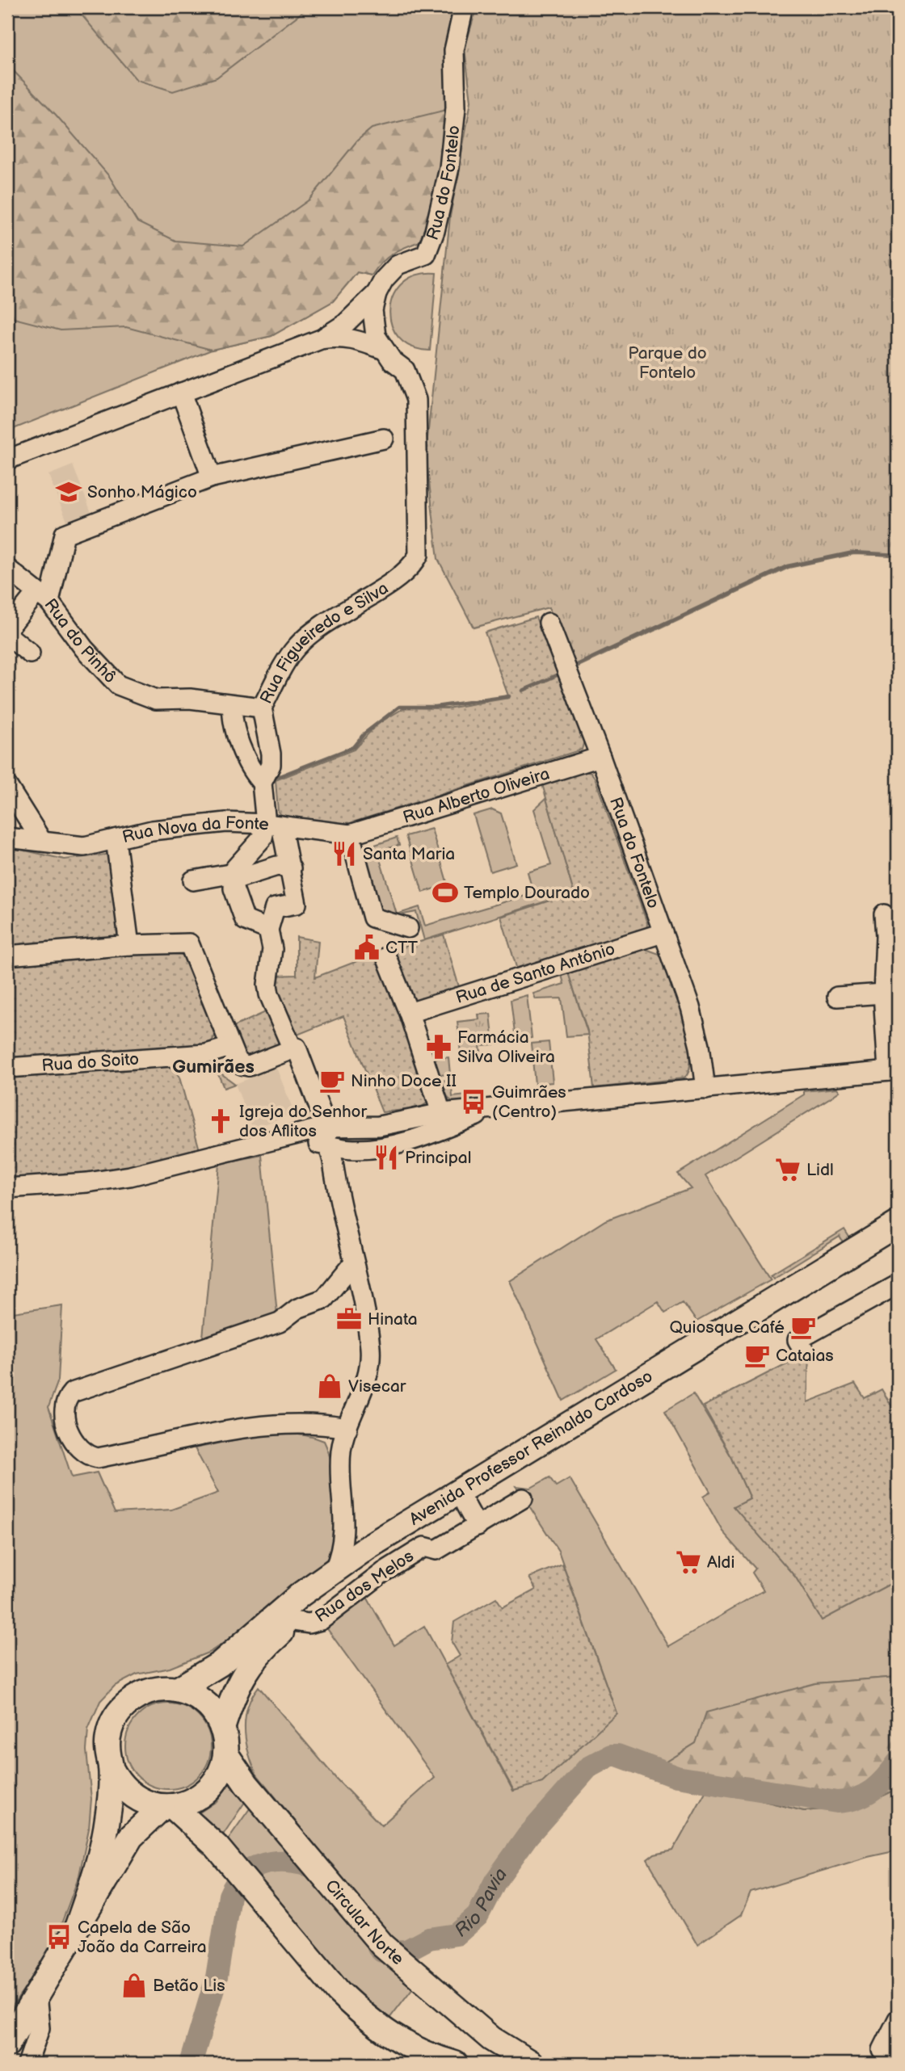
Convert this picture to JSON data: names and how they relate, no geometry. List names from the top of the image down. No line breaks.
{"streets":{"main road":["Avenida Professor Reinaldo Cardoso","Circular Norte"],"street":["Rua do Fontelo","Rua do Pinhô","Rua Figueiredo e Silva","Rua Alberto Oliveira","Rua Nova da Fonte","Rua de Santo António","Rua do Soito","Rua dos Melos"]},"crossings":[["Rua do Fontelo","Rua Figueiredo e Silva"],["Rua do Fontelo","Rua Alberto Oliveira"],["Rua do Fontelo","Rua de Santo António"],["Rua do Pinhô","Rua Figueiredo e Silva"],["Rua Figueiredo e Silva","Rua Nova da Fonte"],["Rua Alberto Oliveira","Rua Nova da Fonte"],["Avenida Professor Reinaldo Cardoso","Rua dos Melos"],["Avenida Professor Reinaldo Cardoso","Circular Norte"]],"districts":["Gumirães"],"water":["Rio Pavia"],"parks":["Parque do Fontelo"],"places":{"school or university":["Sonho Mágico"],"restaurant":["Santa Maria","Principal"],"sports":["Templo Dourado"],"public building":["CTT"],"pharmacy":["Farmácia Silva Oliveira"],"cafe":["Ninho Doce II","Quiosque Café","Cataias"],"bus stop":["Guimrães (Centro)","Capela de São João da Carreira"],"church":["Igreja do Senhor dos Aflitos"],"supermarket":["Lidl","Aldi"],"office":["Hinata"],"shop":["Visecar","Betão Lis"]}}
